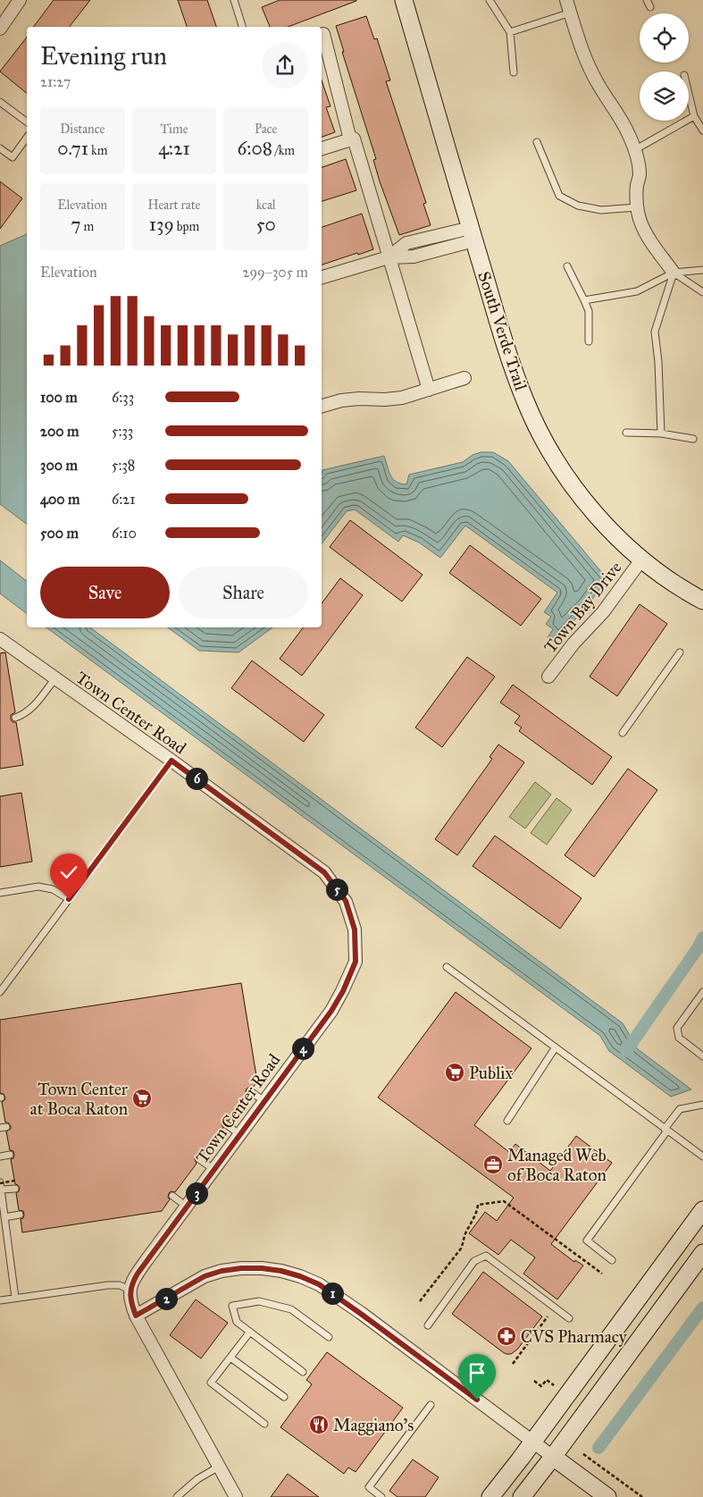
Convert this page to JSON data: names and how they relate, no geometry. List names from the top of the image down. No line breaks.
{"streets":{"street":["South Verde Trail","Town Bay Drive","Town Center Road"]},"crossings":[["South Verde Trail","Town Bay Drive"]],"places":{"supermarket":["Publix","Town Center at Boca Raton"],"office":["Managed Web of Boca Raton"],"pharmacy":["CVS Pharmacy"],"restaurant":["Maggiano's"]},"page":{"heading":["Evening run","21:27"],"stats":[["Distance","0.71 km"],["Time","4:21"],["Pace","6:08 /km"],["Elevation","7 m"],["Heart rate","139 bpm"],["kcal","50"]],"chart":["Elevation","299–305 m"],"list":[{"name":"100 m","note":"6:33"},{"name":"200 m","note":"5:33"},{"name":"300 m","note":"5:38"},{"name":"400 m","note":"6:21"},{"name":"500 m","note":"6:10"}],"buttons":["Save","Share"],"pins":["6","5","4","3","1","2"]}}
